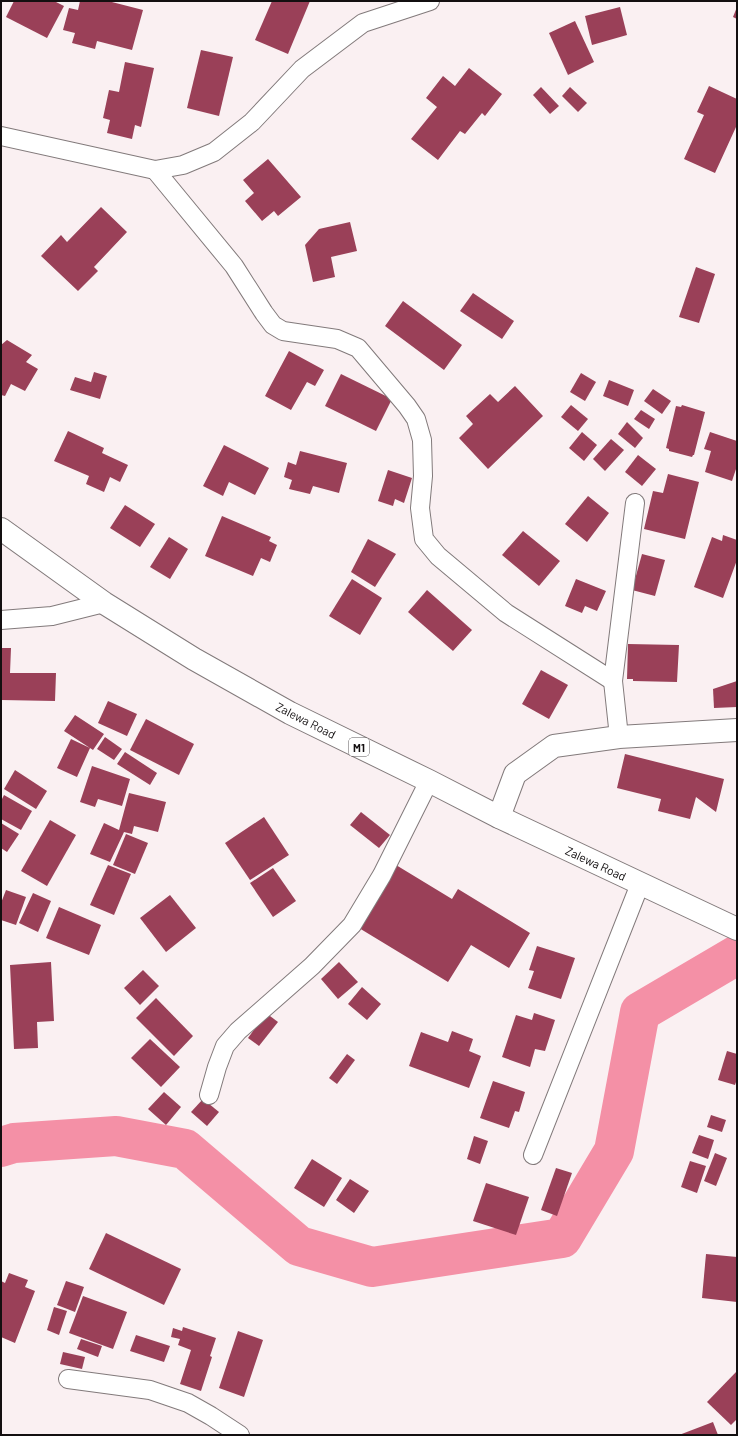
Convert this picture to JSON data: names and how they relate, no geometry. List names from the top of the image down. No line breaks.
{"streets":{"main road":["Zalewa Road","M1"]}}
